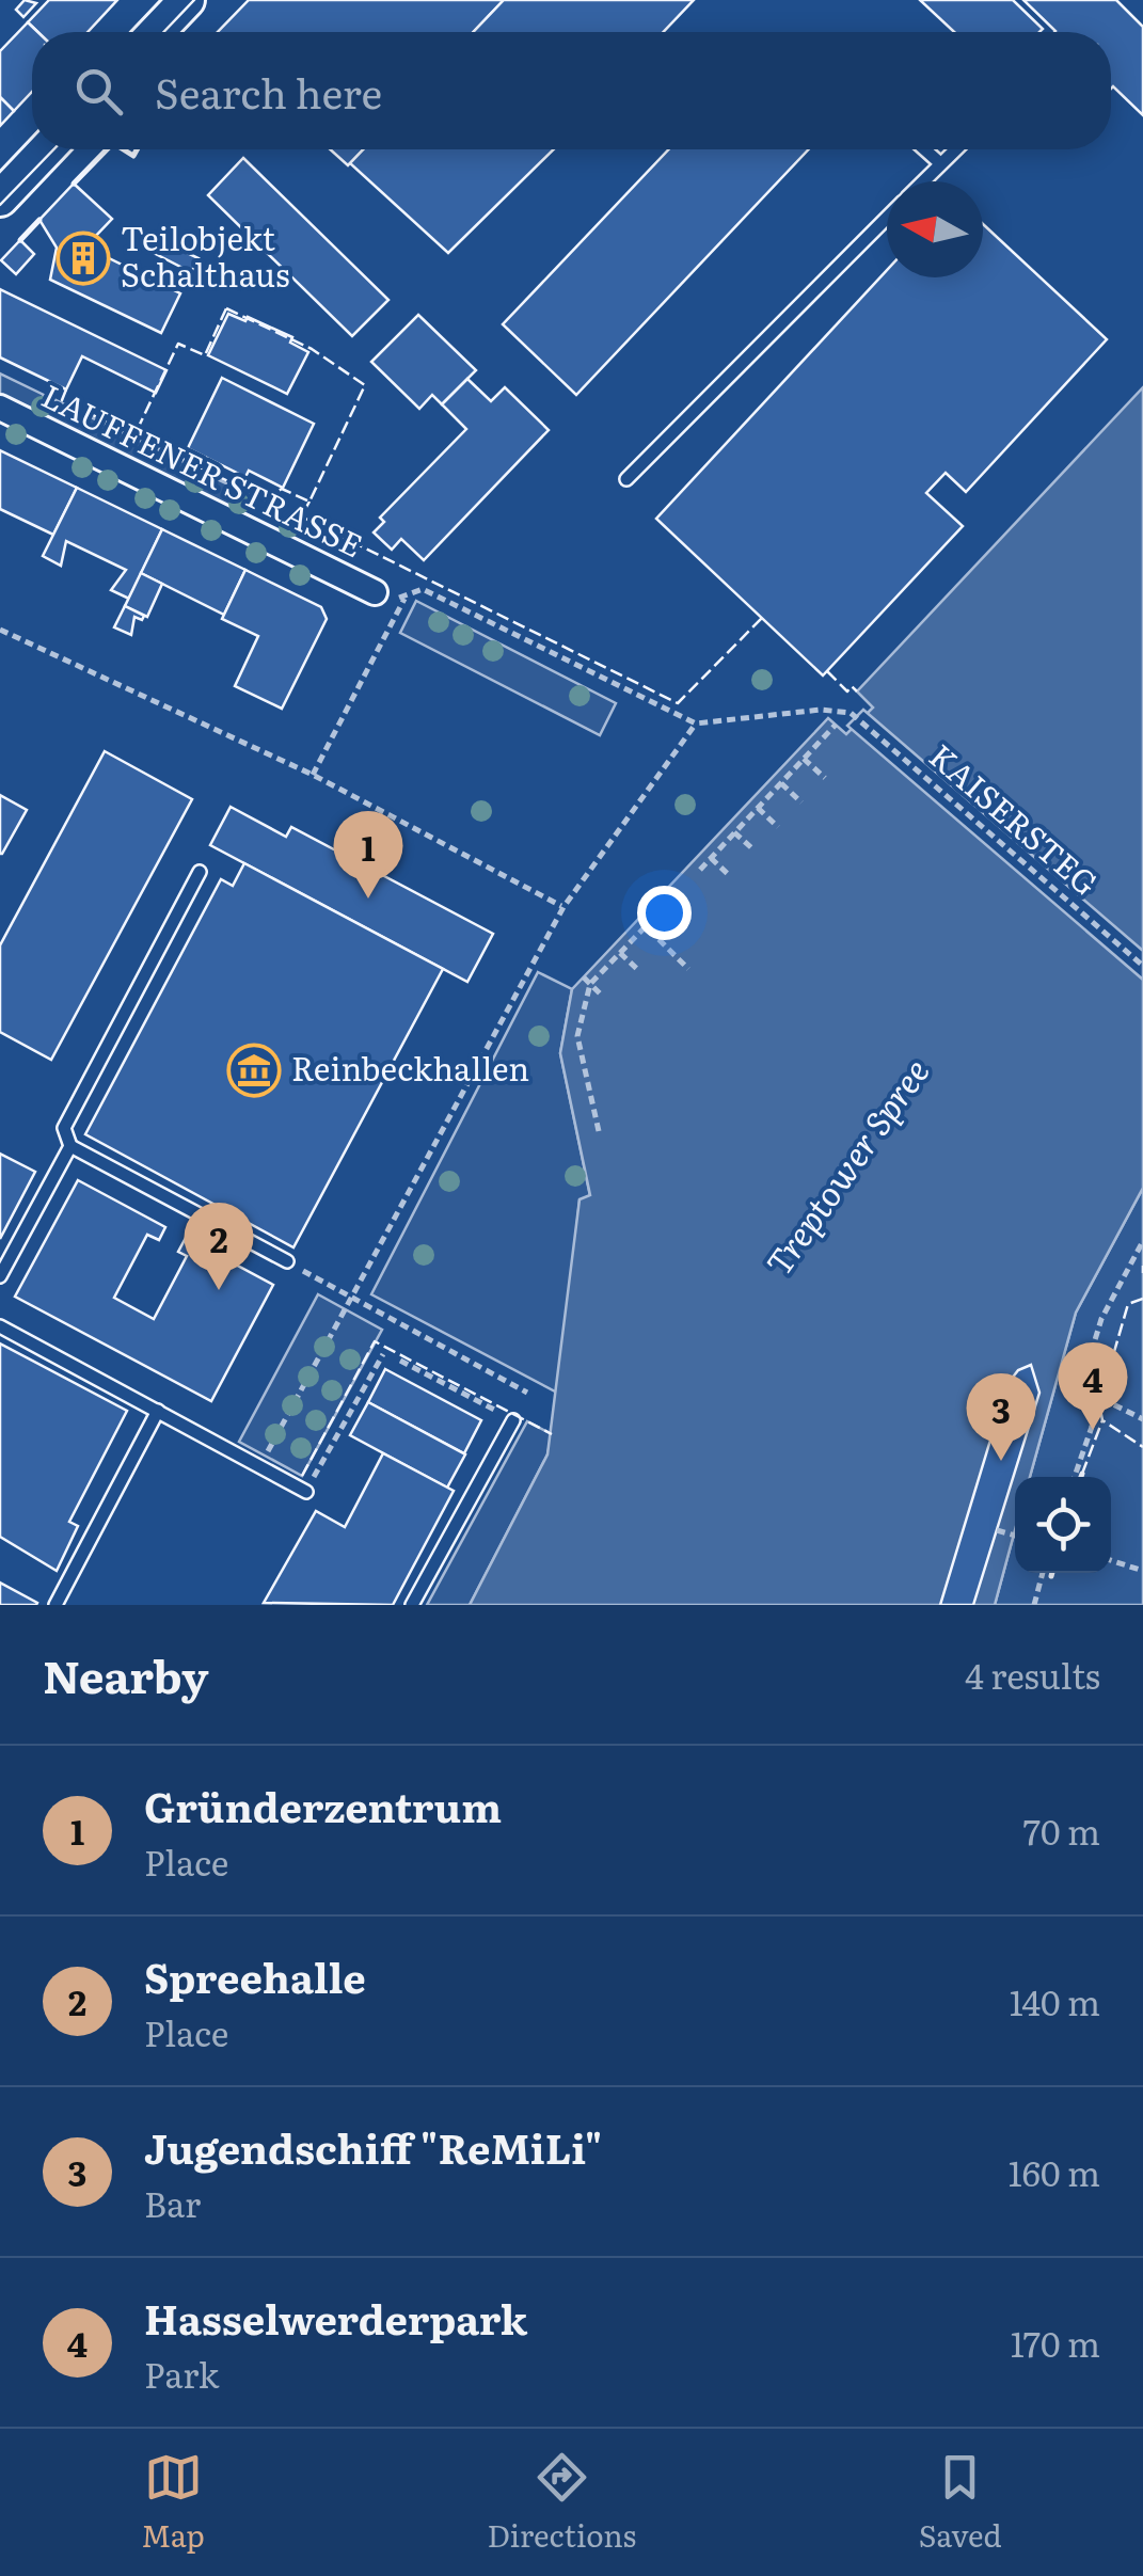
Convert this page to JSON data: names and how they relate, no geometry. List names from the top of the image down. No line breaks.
{"streets":{"street":["LAUFFENER STRASSE"],"path":["KAISERSTEG"]},"water":["Treptower Spree"],"places":{"building":["Teilobjekt Schalthaus"],"museum":["Reinbeckhallen"]},"north":"left","page":{"search":"Search here","pins":["1","2","4","3"],"heading":["Nearby","4 results"],"list":[{"mark":"1","name":"Gründerzentrum","note":"Place","value":"70 m"},{"mark":"2","name":"Spreehalle","note":"Place","value":"140 m"},{"mark":"3","name":"Jugendschiff \"ReMiLi\"","note":"Bar","value":"160 m"},{"mark":"4","name":"Hasselwerderpark","note":"Park","value":"170 m"}],"nav":["Map","Directions","Saved"]}}
